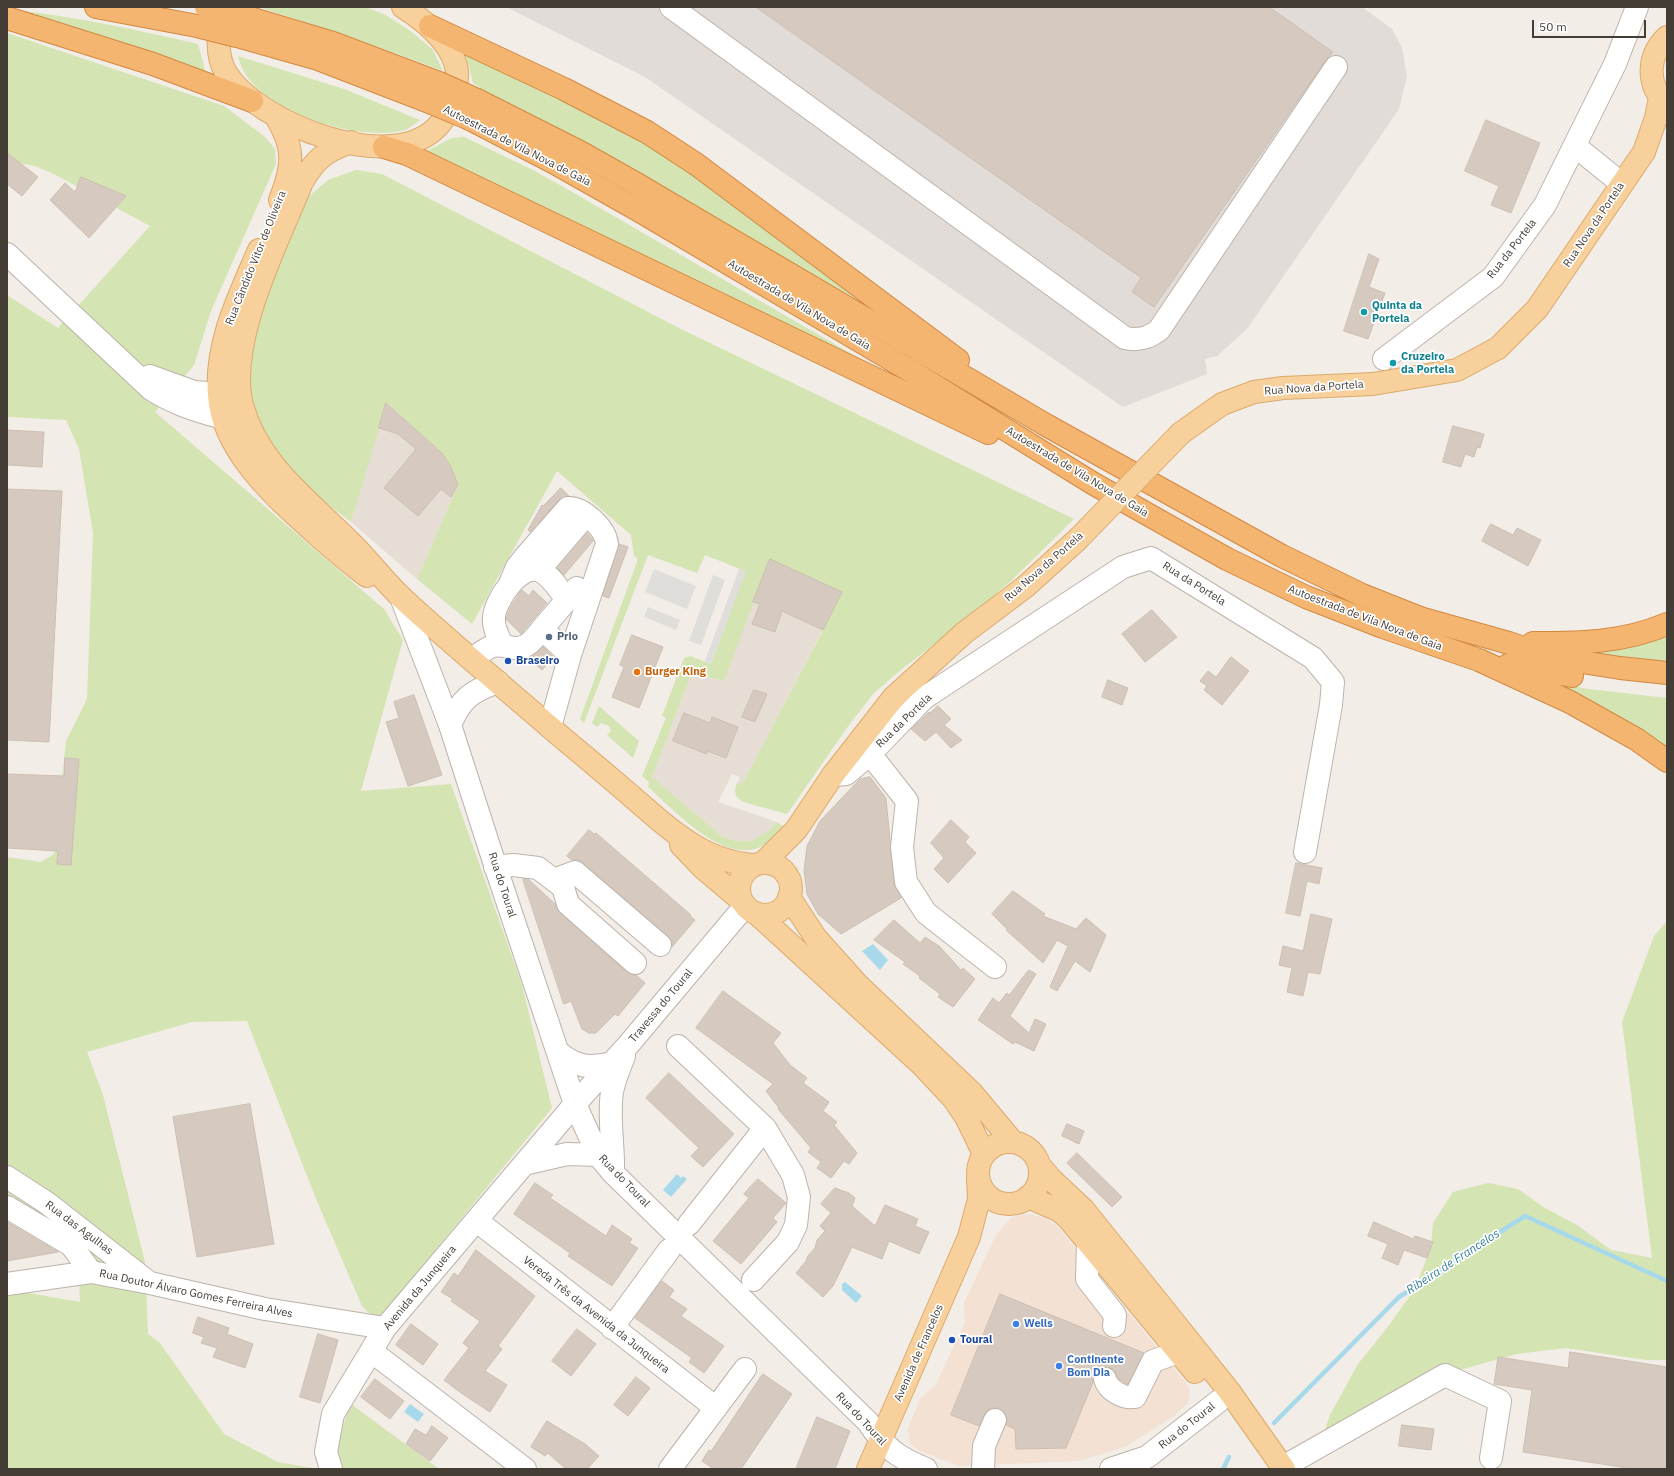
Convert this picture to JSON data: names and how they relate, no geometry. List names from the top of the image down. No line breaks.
{"streets":{"highway":["Autoestrada de Vila Nova de Gaia"],"main road":["Rua Nova da Portela","Rua Cândido Vitor de Oliveira","Avenida de Francelos"],"street":["Rua da Portela","Rua do Toural","Travessa do Toural","Rua das Agulhas","Avenida da Junqueira","Rua Doutor Álvaro Gomes Ferreira Alves","Vereda Três da Avenida da Junqueira"]},"crossings":[["Autoestrada de Vila Nova de Gaia","Rua Cândido Vitor de Oliveira"],["Rua Nova da Portela","Rua da Portela"],["Rua Nova da Portela","Travessa do Toural"],["Rua do Toural","Travessa do Toural"],["Rua do Toural","Avenida da Junqueira"],["Rua do Toural","Avenida de Francelos"],["Travessa do Toural","Avenida da Junqueira"],["Rua das Agulhas","Rua Doutor Álvaro Gomes Ferreira Alves"],["Avenida da Junqueira","Rua Doutor Álvaro Gomes Ferreira Alves"],["Avenida da Junqueira","Vereda Três da Avenida da Junqueira"]],"water":["Ribeira de Francelos"],"places":["Quinta da Portela","Cruzeiro da Portela","Prio","Braseiro","Burger King","Wells","Toural","Continente Bom Dia"],"scale_bar":"50 m"}
